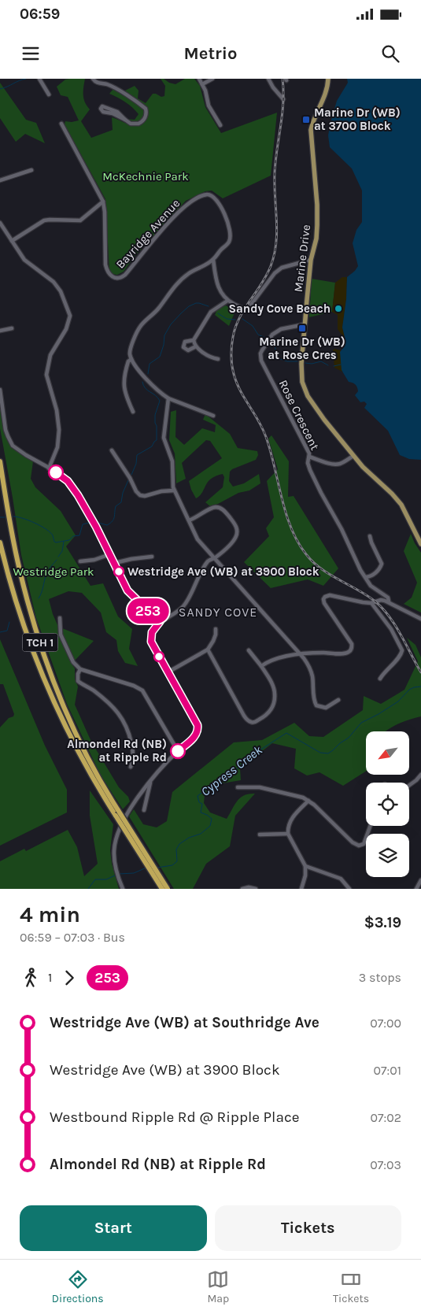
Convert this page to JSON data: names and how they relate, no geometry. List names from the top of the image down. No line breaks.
{"streets":{"highway":["TCH 1"],"main road":["Marine Drive"],"street":["Bayridge Avenue","Rose Crescent"]},"crossings":[["Marine Drive","Rose Crescent"]],"districts":["SANDY COVE"],"water":["Cypress Creek"],"parks":["McKechnie Park","Westridge Park"],"places":{"transit":["Marine Dr (WB) at 3700 Block","Marine Dr (WB) at Rose Cres"],"other":["Sandy Cove Beach","Westridge Ave (WB) at 3900 Block","Almondel Rd (NB) at Ripple Rd"]},"lines":["bus line 253"],"north":"bottom left","page":{"status":"06:59","header":"Metrio","on_map":"253","heading":["4 min","06:59 – 07:03 · Bus","$3.19"],"legs":["1","253","3 stops"],"list":[{"name":"Westridge Ave (WB) at Southridge Ave","value":"07:00"},{"name":"Westridge Ave (WB) at 3900 Block","value":"07:01"},{"name":"Westbound Ripple Rd @ Ripple Place","value":"07:02"},{"name":"Almondel Rd (NB) at Ripple Rd","value":"07:03"}],"buttons":["Start","Tickets"],"tabs":["Directions","Map","Tickets"]}}
